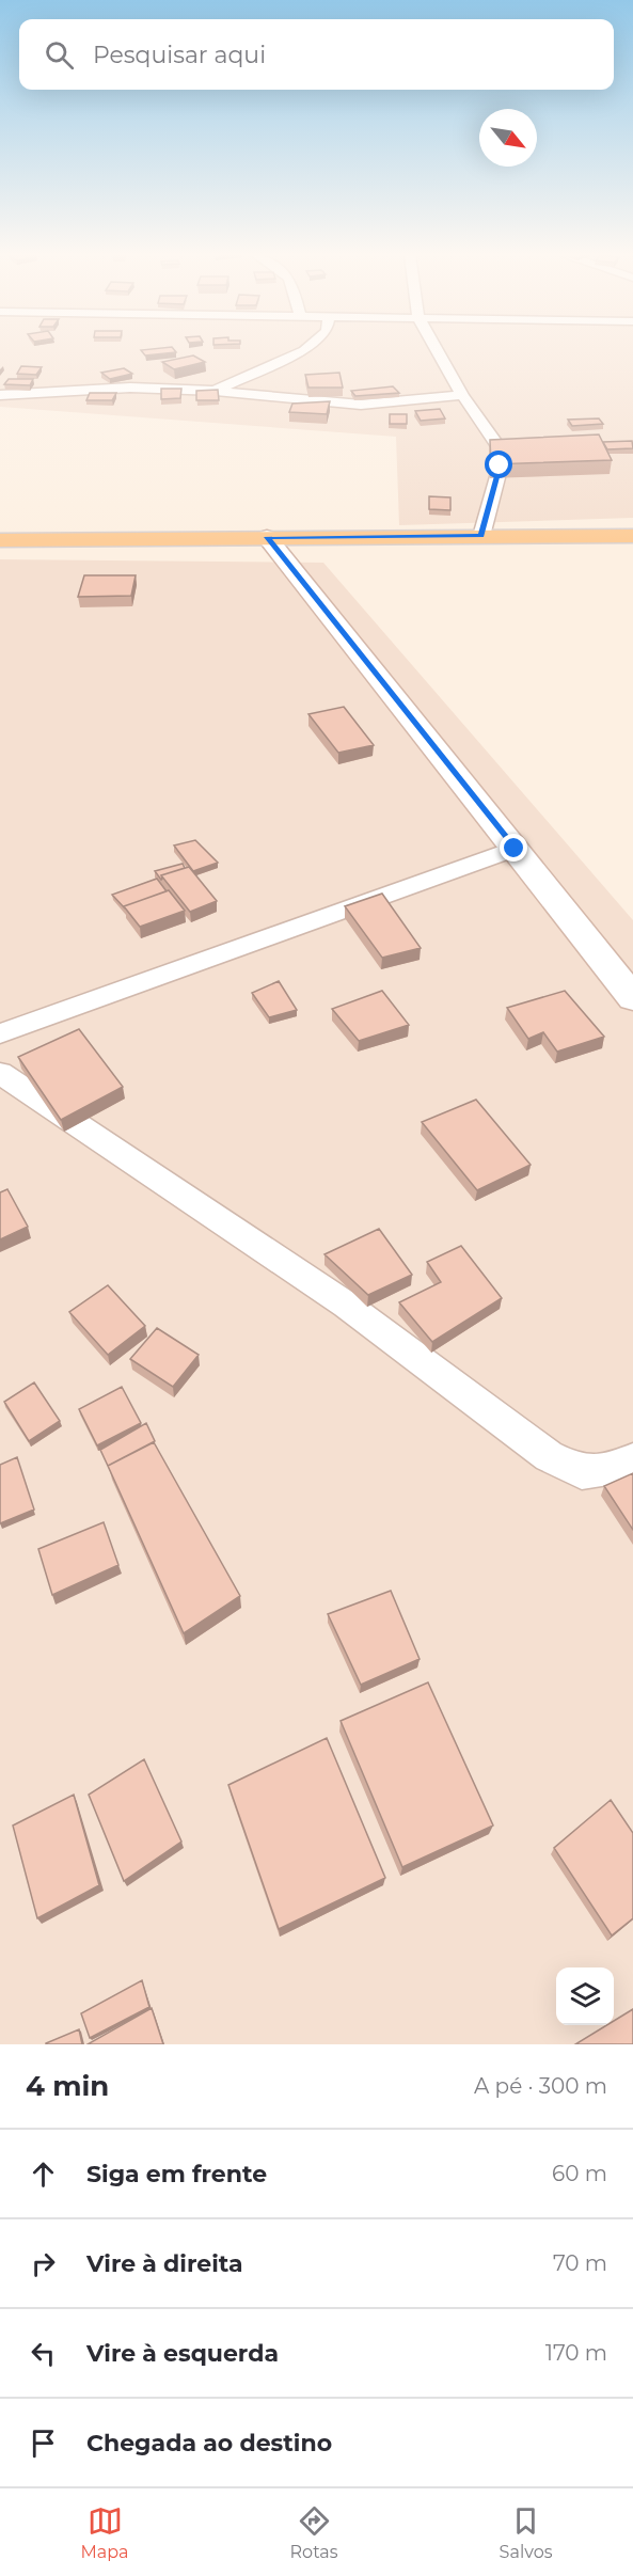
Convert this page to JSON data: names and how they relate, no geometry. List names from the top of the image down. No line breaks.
{"north":"bottom right","page":{"search":"Pesquisar aqui","heading":["4 min","A pé · 300 m"],"list":[["Siga em frente","60 m"],["Vire à direita","70 m"],["Vire à esquerda","170 m"],"Chegada ao destino"],"nav":["Mapa","Rotas","Salvos"]}}
